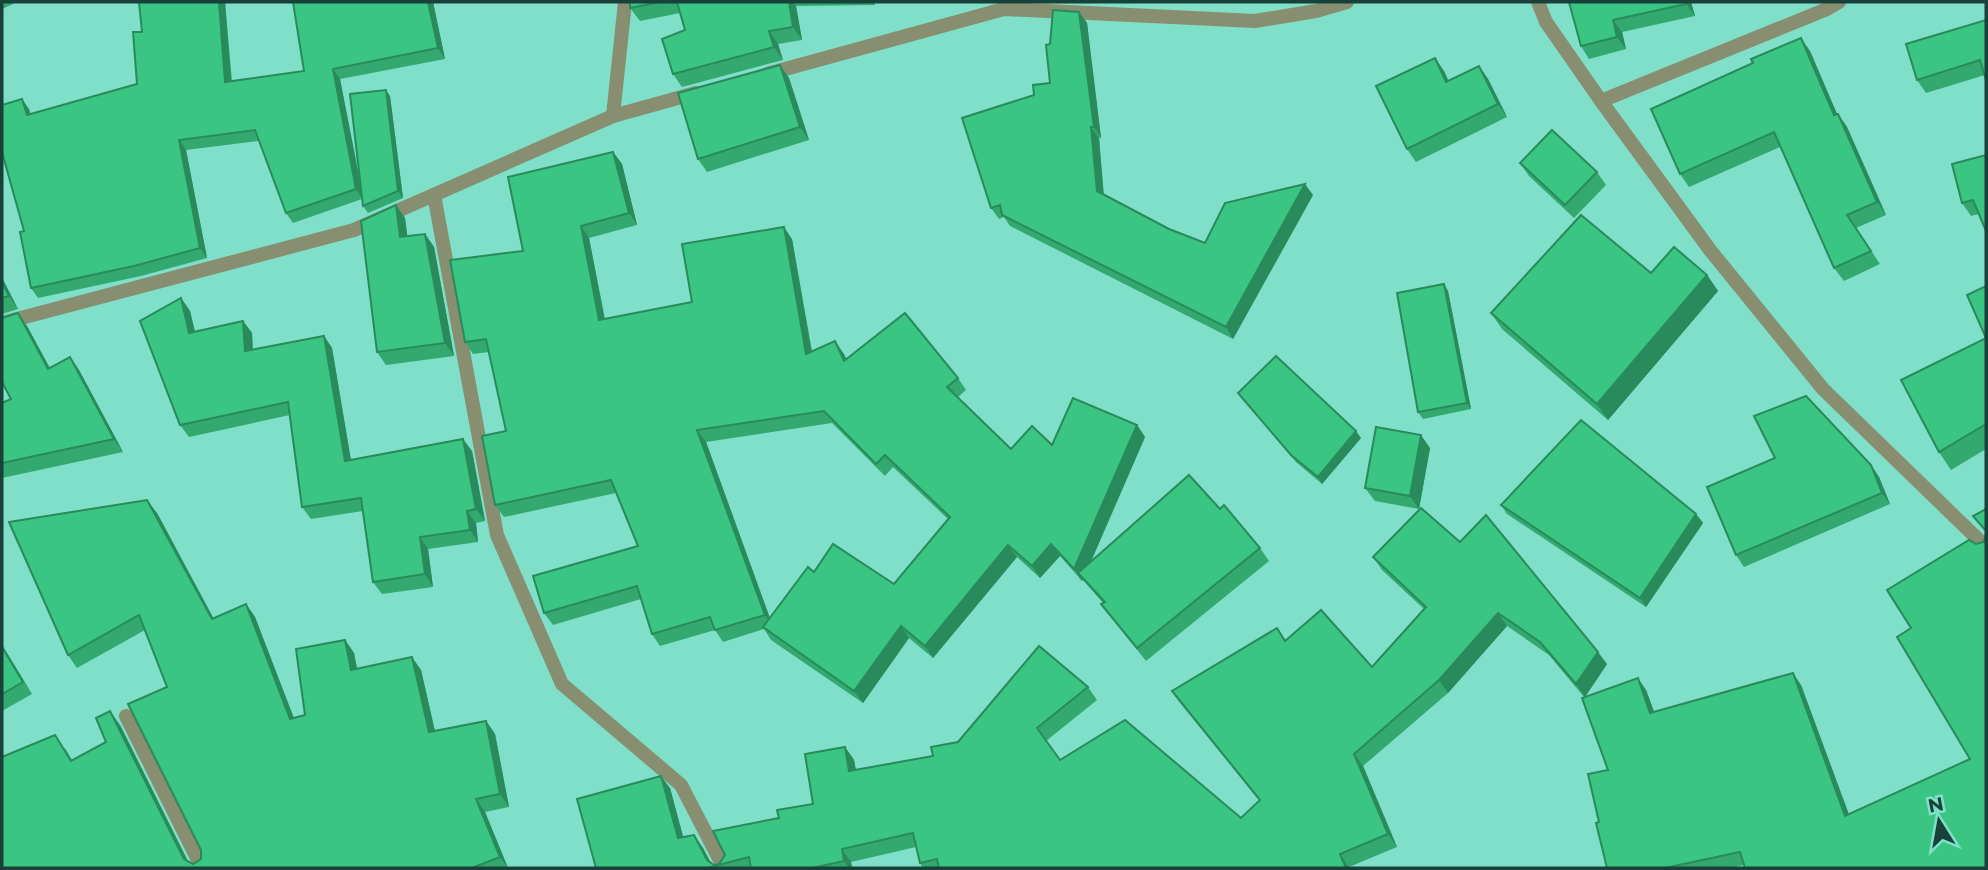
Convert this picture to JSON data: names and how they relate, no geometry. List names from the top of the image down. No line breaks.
{"north":"top"}
